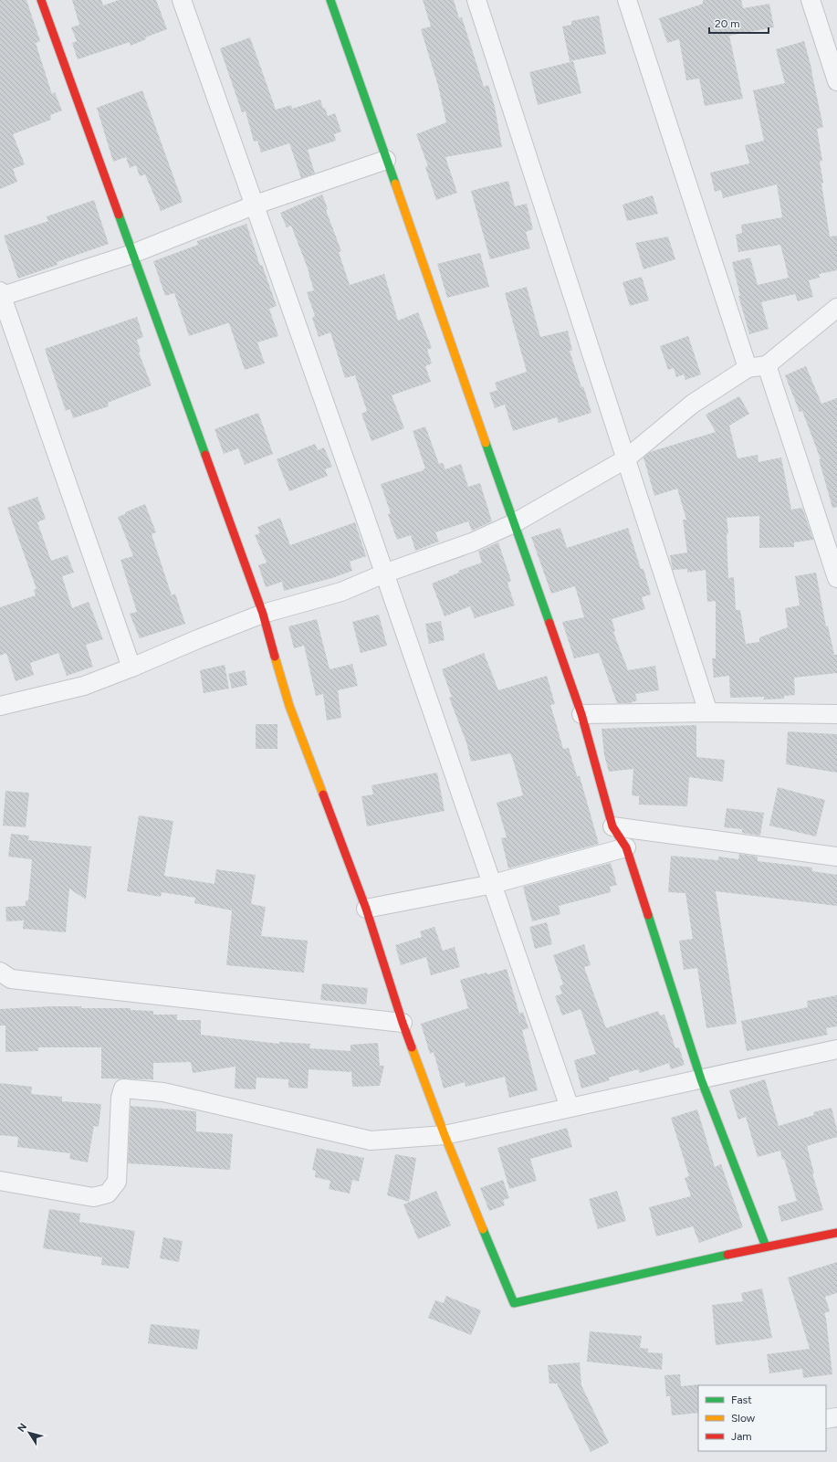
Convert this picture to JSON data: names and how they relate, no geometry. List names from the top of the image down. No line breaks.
{"legend":["Fast","Slow","Jam"],"scale_bar":"20 m","north":"top left"}
